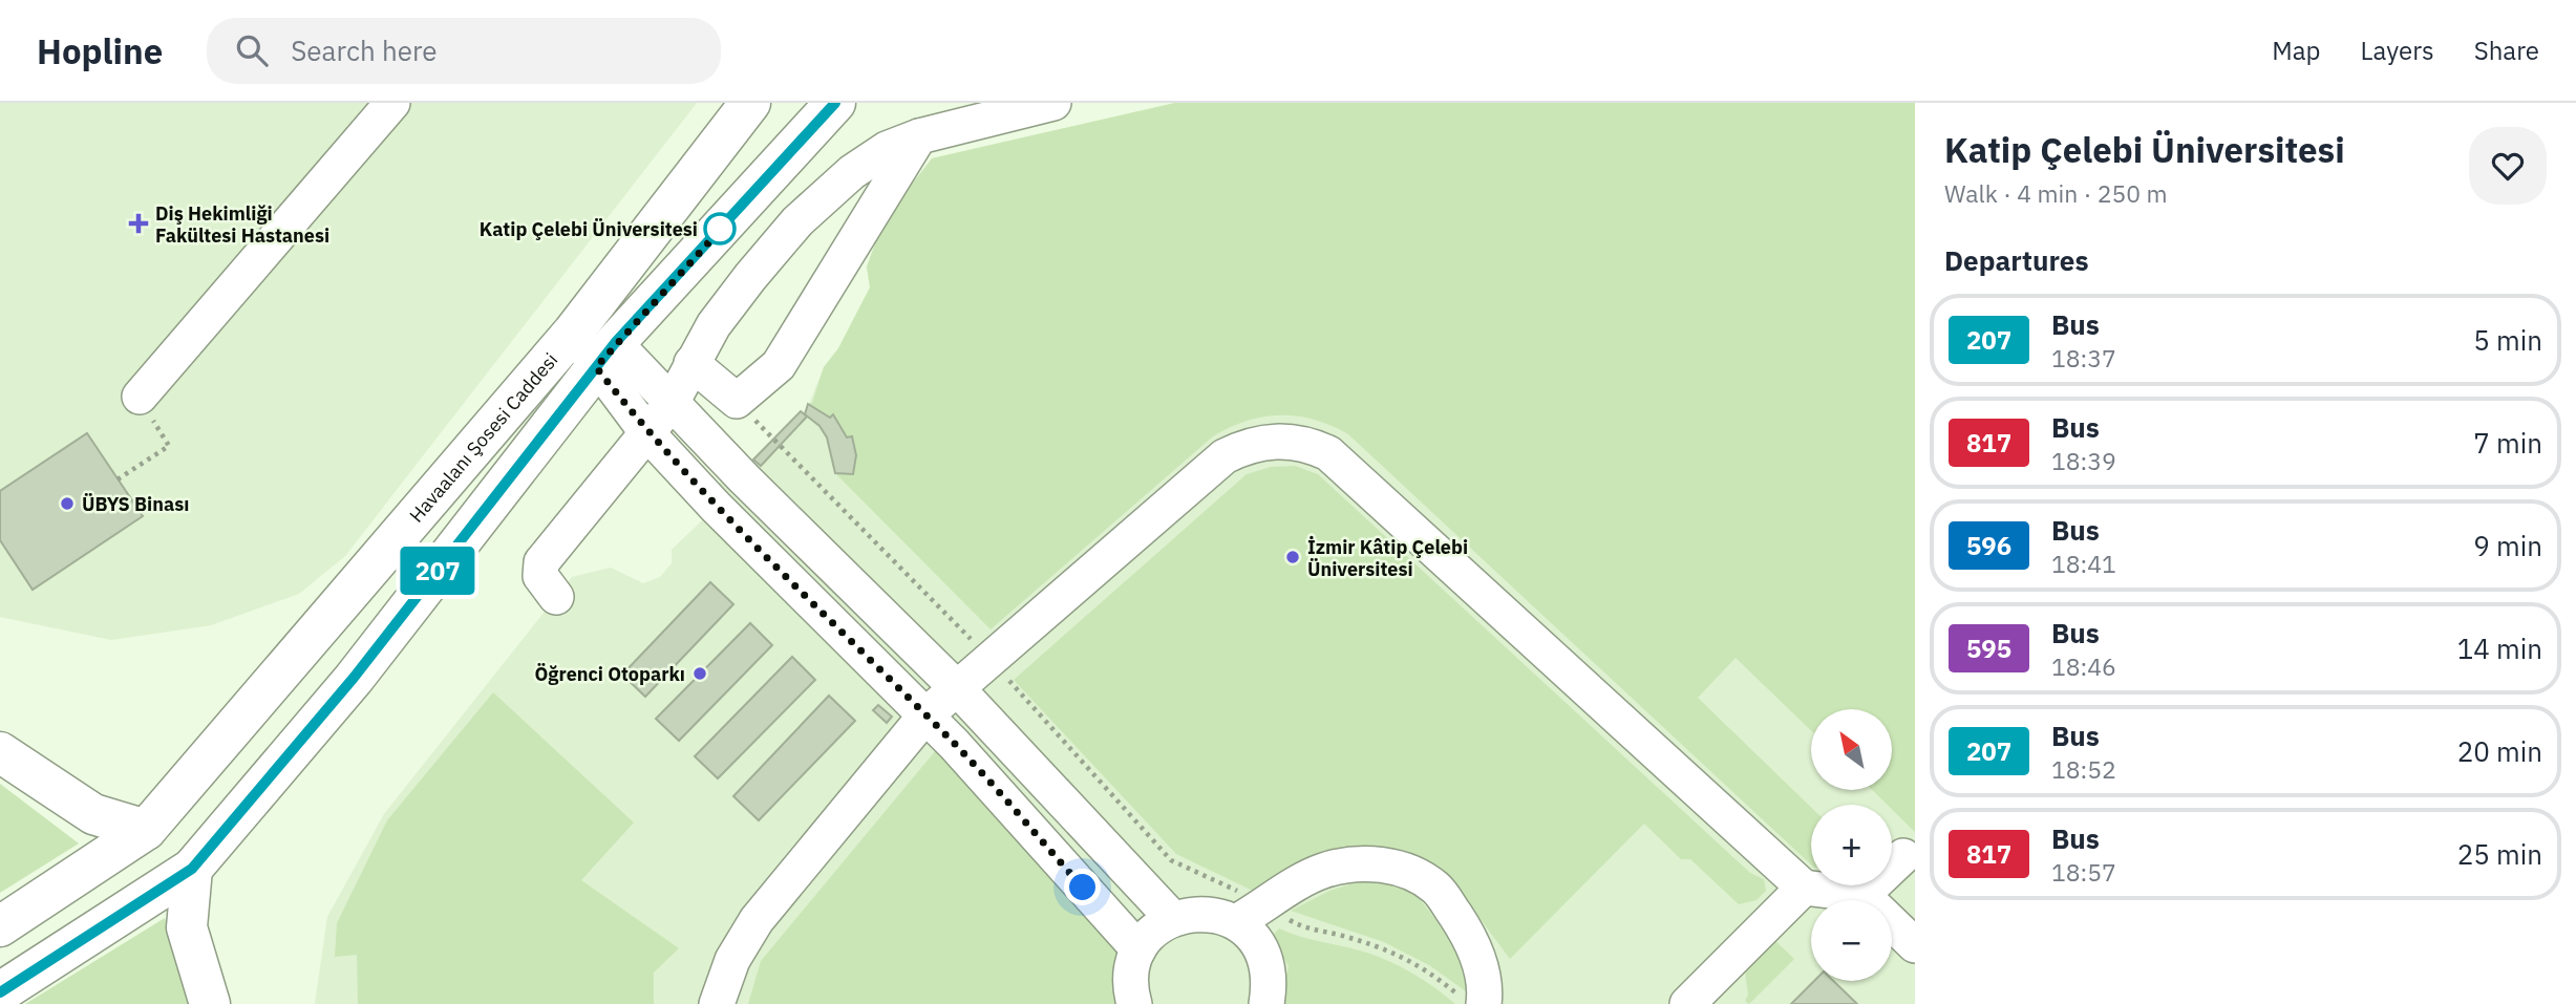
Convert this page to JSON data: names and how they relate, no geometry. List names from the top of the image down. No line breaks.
{"streets":{"main road":["Havaalanı Şosesi Caddesi"]},"places":{"health":["Diş Hekimliği Fakültesi Hastanesi"],"other":["Katip Çelebi Üniversitesi","ÜBYS Binası","İzmir Kâtip Çelebi Üniversitesi","Öğrenci Otoparkı"]},"lines":["bus line 207"],"north":"top left","page":{"header":"Hopline","search":"Search here","nav":["Map","Layers","Share"],"on_map":"207","heading":[["Katip Çelebi Üniversitesi","Walk · 4 min · 250 m"],"Departures"],"list":[{"mark":"207","name":"Bus","note":"18:37","value":"5 min"},{"mark":"817","name":"Bus","note":"18:39","value":"7 min"},{"mark":"596","name":"Bus","note":"18:41","value":"9 min"},{"mark":"595","name":"Bus","note":"18:46","value":"14 min"},{"mark":"207","name":"Bus","note":"18:52","value":"20 min"},{"mark":"817","name":"Bus","note":"18:57","value":"25 min"}],"map_buttons":["+","−"]}}
